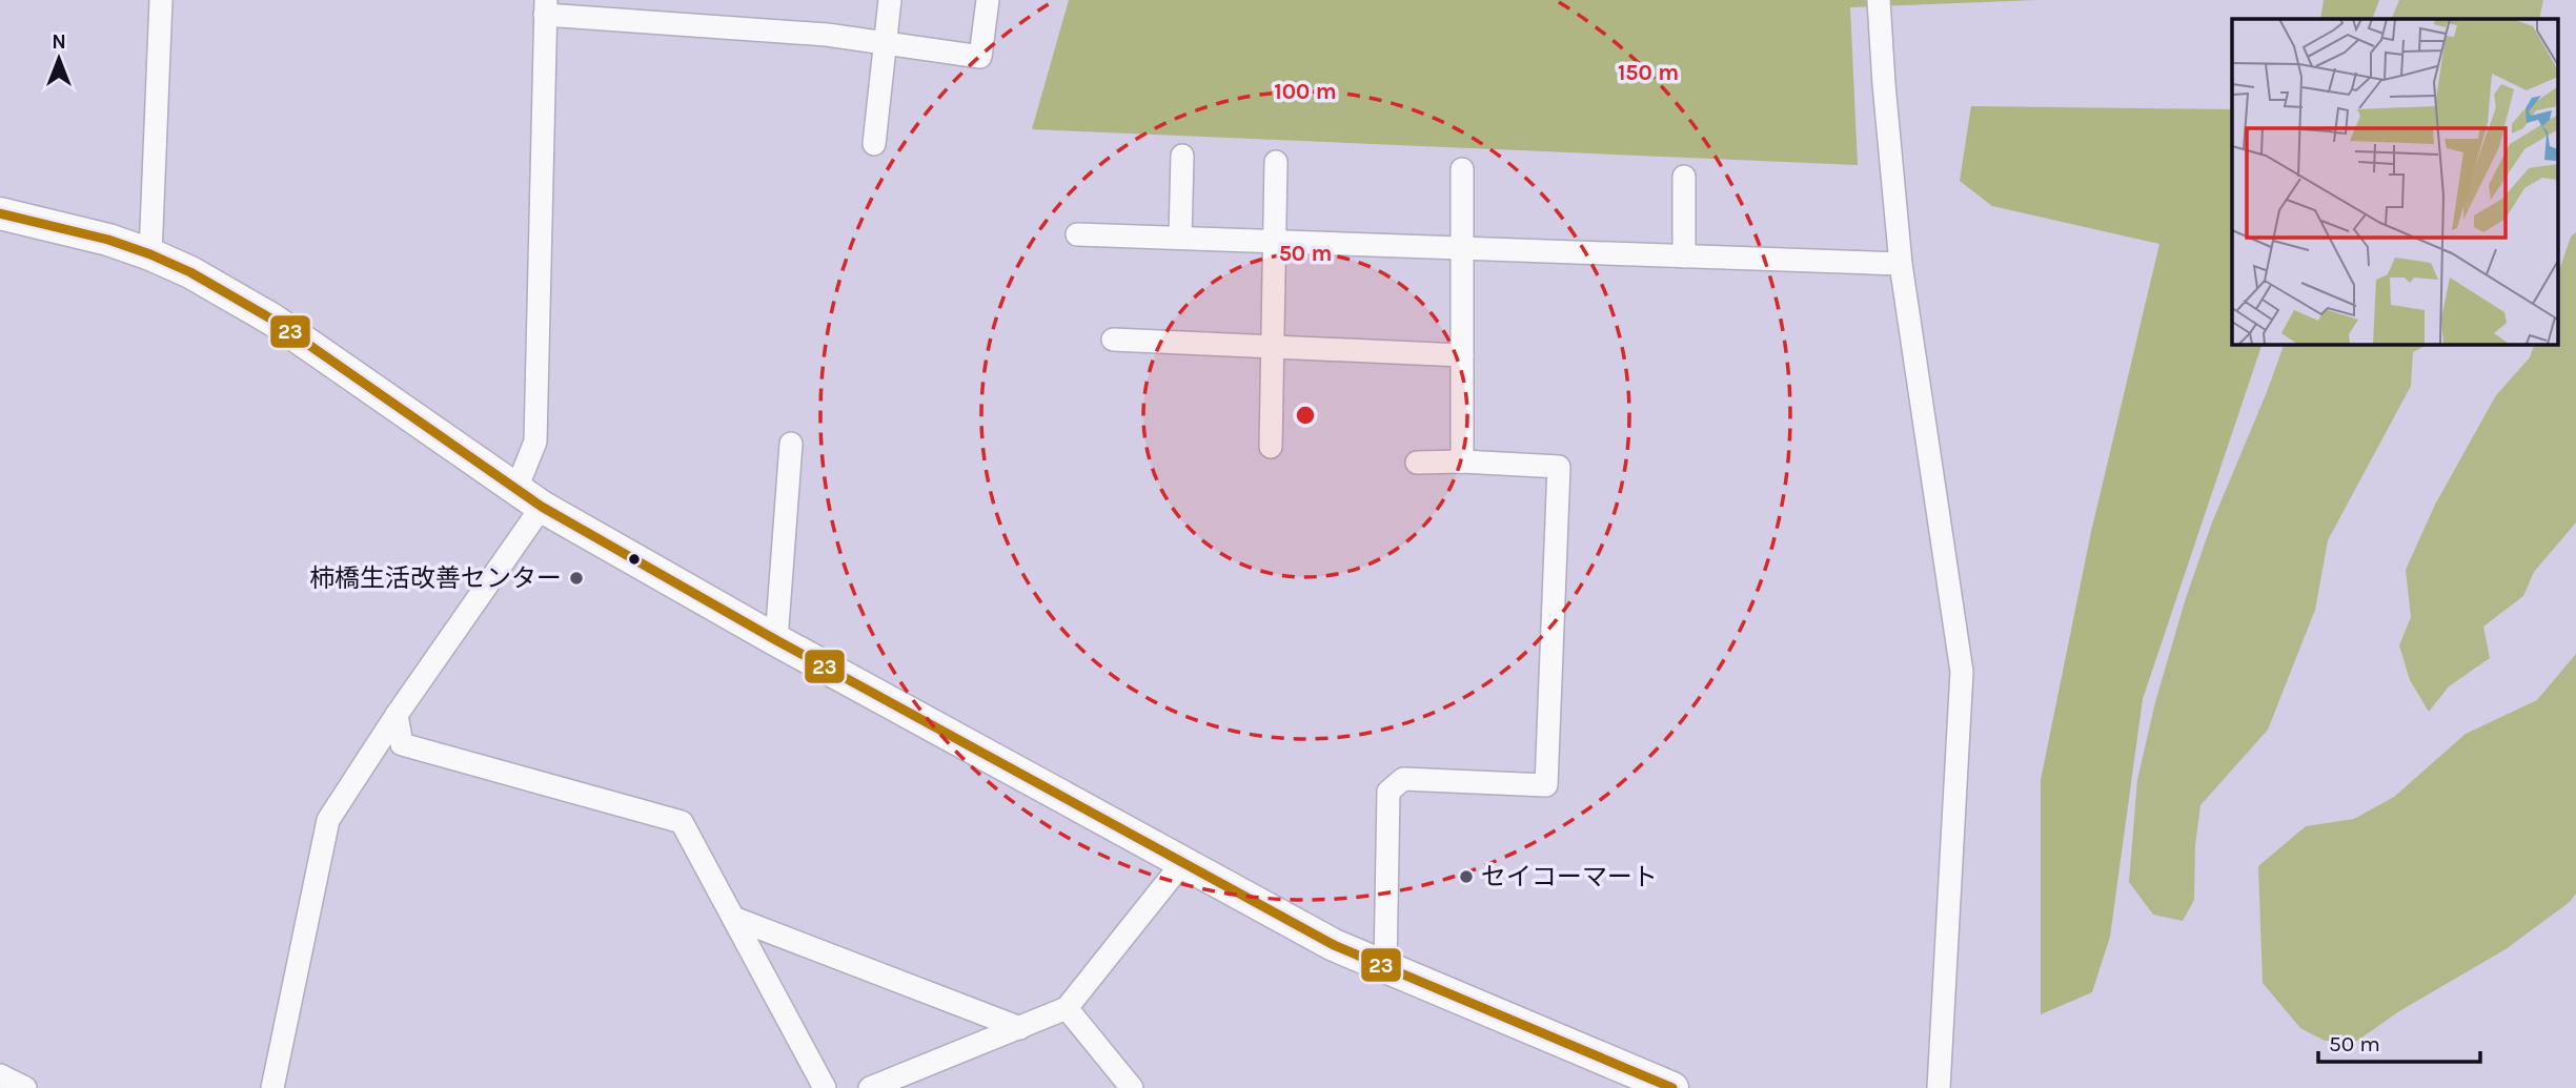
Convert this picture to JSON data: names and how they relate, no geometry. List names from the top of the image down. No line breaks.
{"places":["柿橋生活改善センター","セイコーマート"],"lines":["transit line 23"],"scale_bar":"50 m","north":"top","rings":["150 m","100 m","50 m"]}
